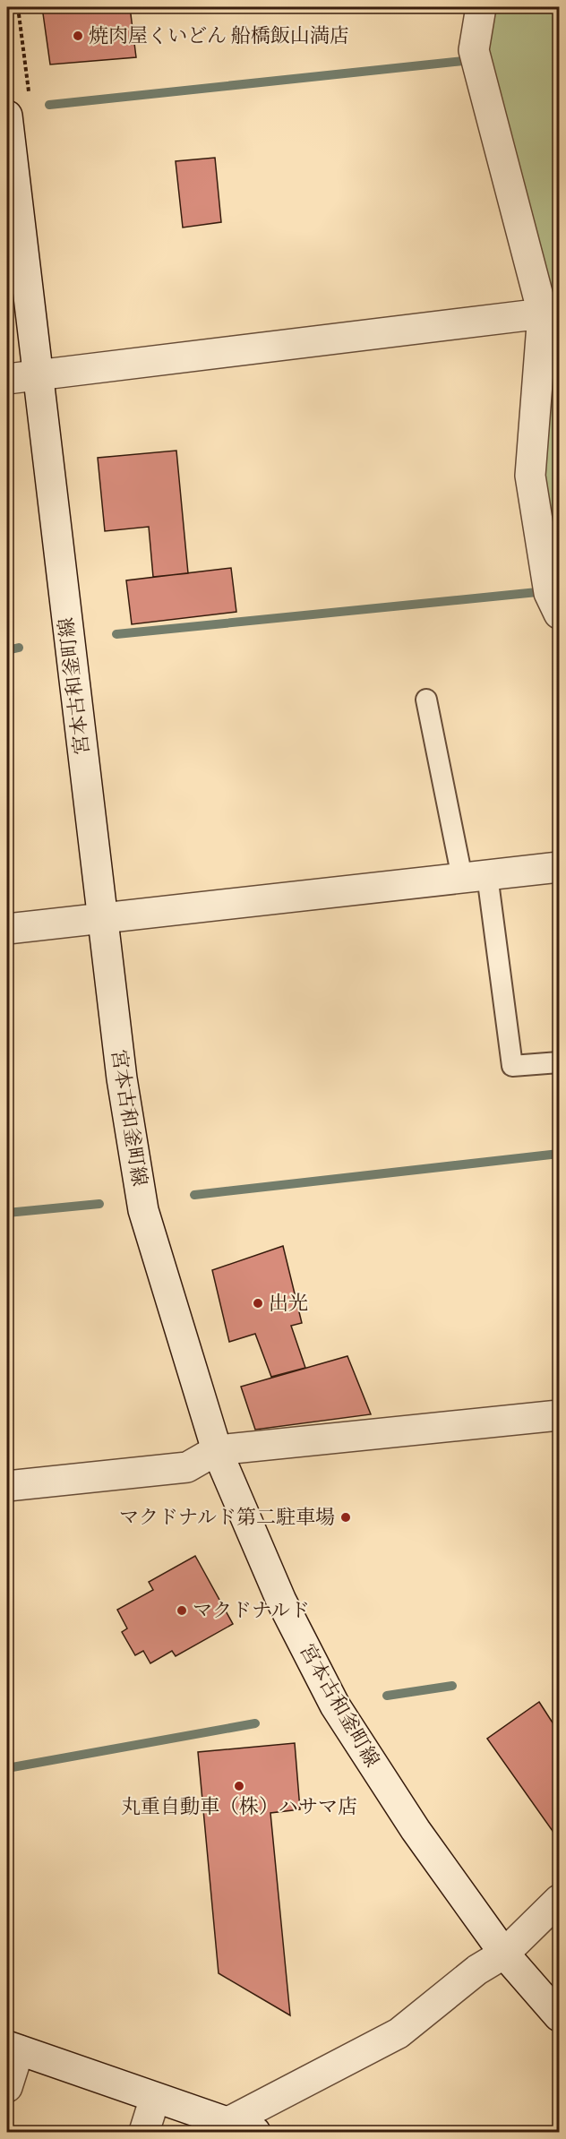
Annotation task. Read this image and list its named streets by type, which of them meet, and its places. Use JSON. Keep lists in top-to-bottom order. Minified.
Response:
{"streets":{"street":["宮本古和釜町線"]},"places":["焼肉屋くいどん 船橋飯山満店","出光","マクドナルド第二駐車場","マクドナルド","丸重自動車（株）ハサマ店"]}
